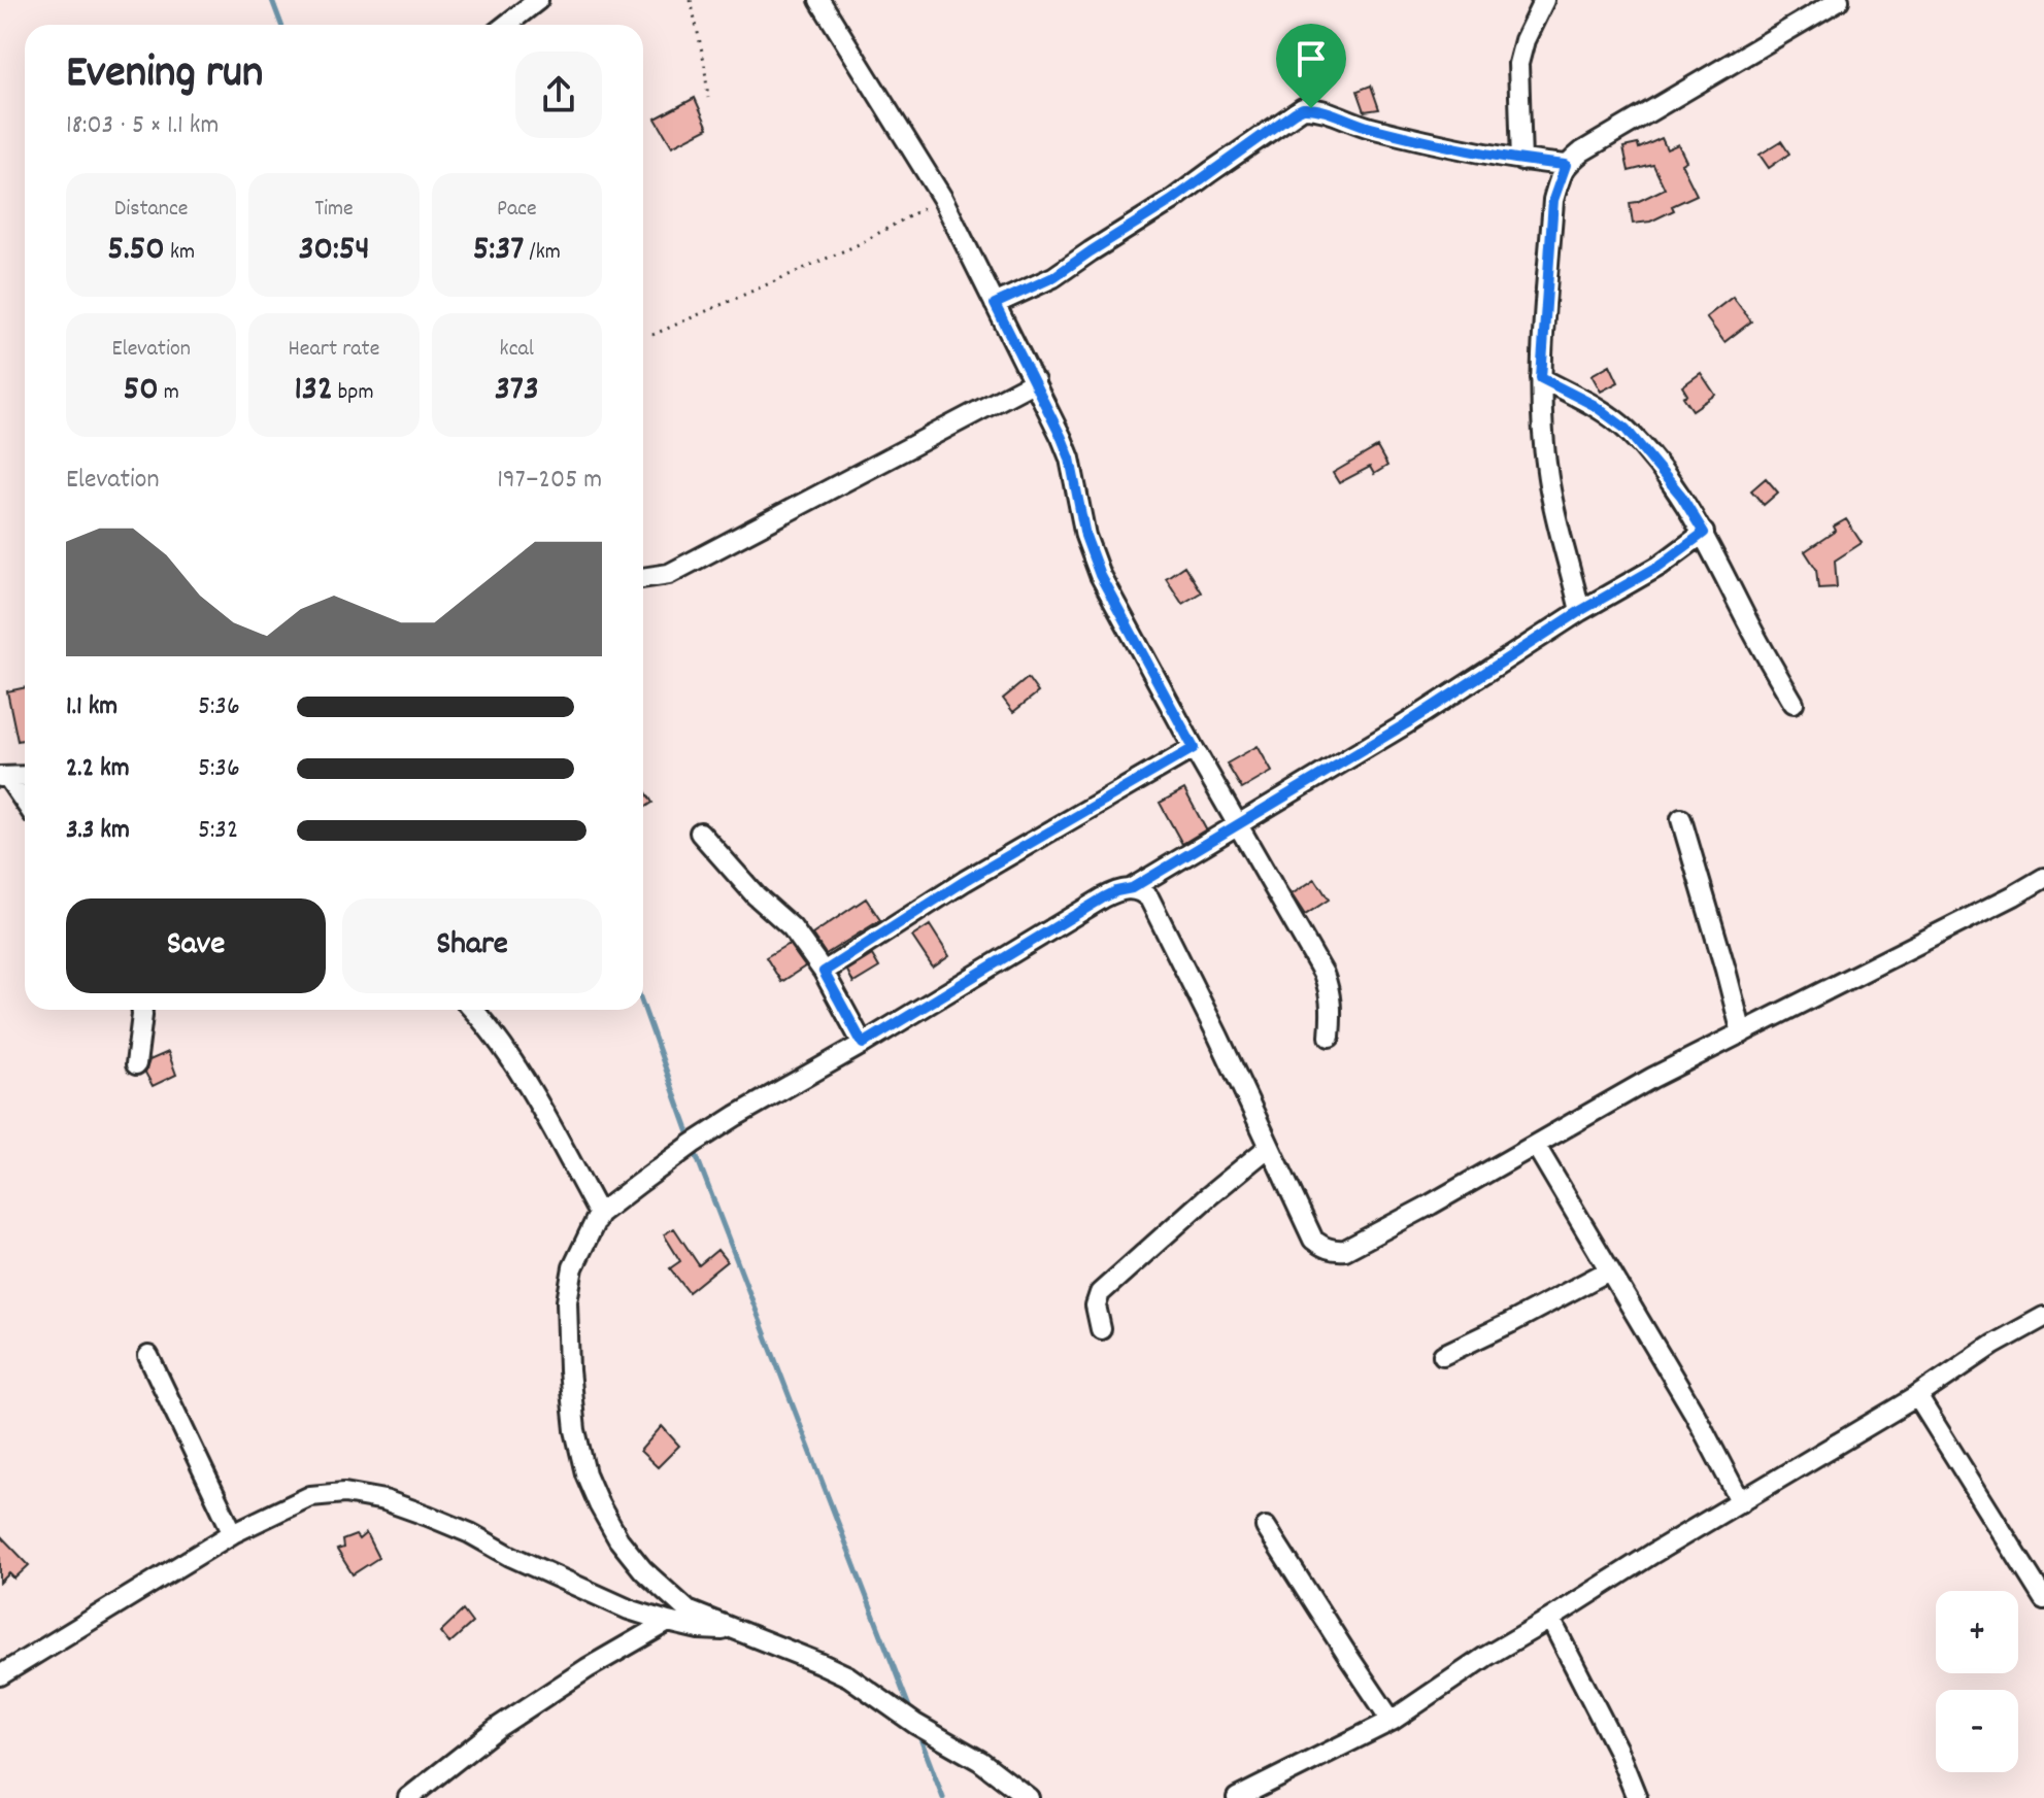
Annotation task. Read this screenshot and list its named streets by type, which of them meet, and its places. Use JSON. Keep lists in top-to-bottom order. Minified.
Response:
{"page":{"heading":["Evening run","18:03 · 5 × 1.1 km"],"stats":[["Distance","5.50 km"],["Time","30:54"],["Pace","5:37 /km"],["Elevation","50 m"],["Heart rate","132 bpm"],["kcal","373"]],"chart":["Elevation","197–205 m"],"list":[{"name":"1.1 km","note":"5:36"},{"name":"2.2 km","note":"5:36"},{"name":"3.3 km","note":"5:32"}],"buttons":["Save","Share"],"map_buttons":["+","−"]}}
